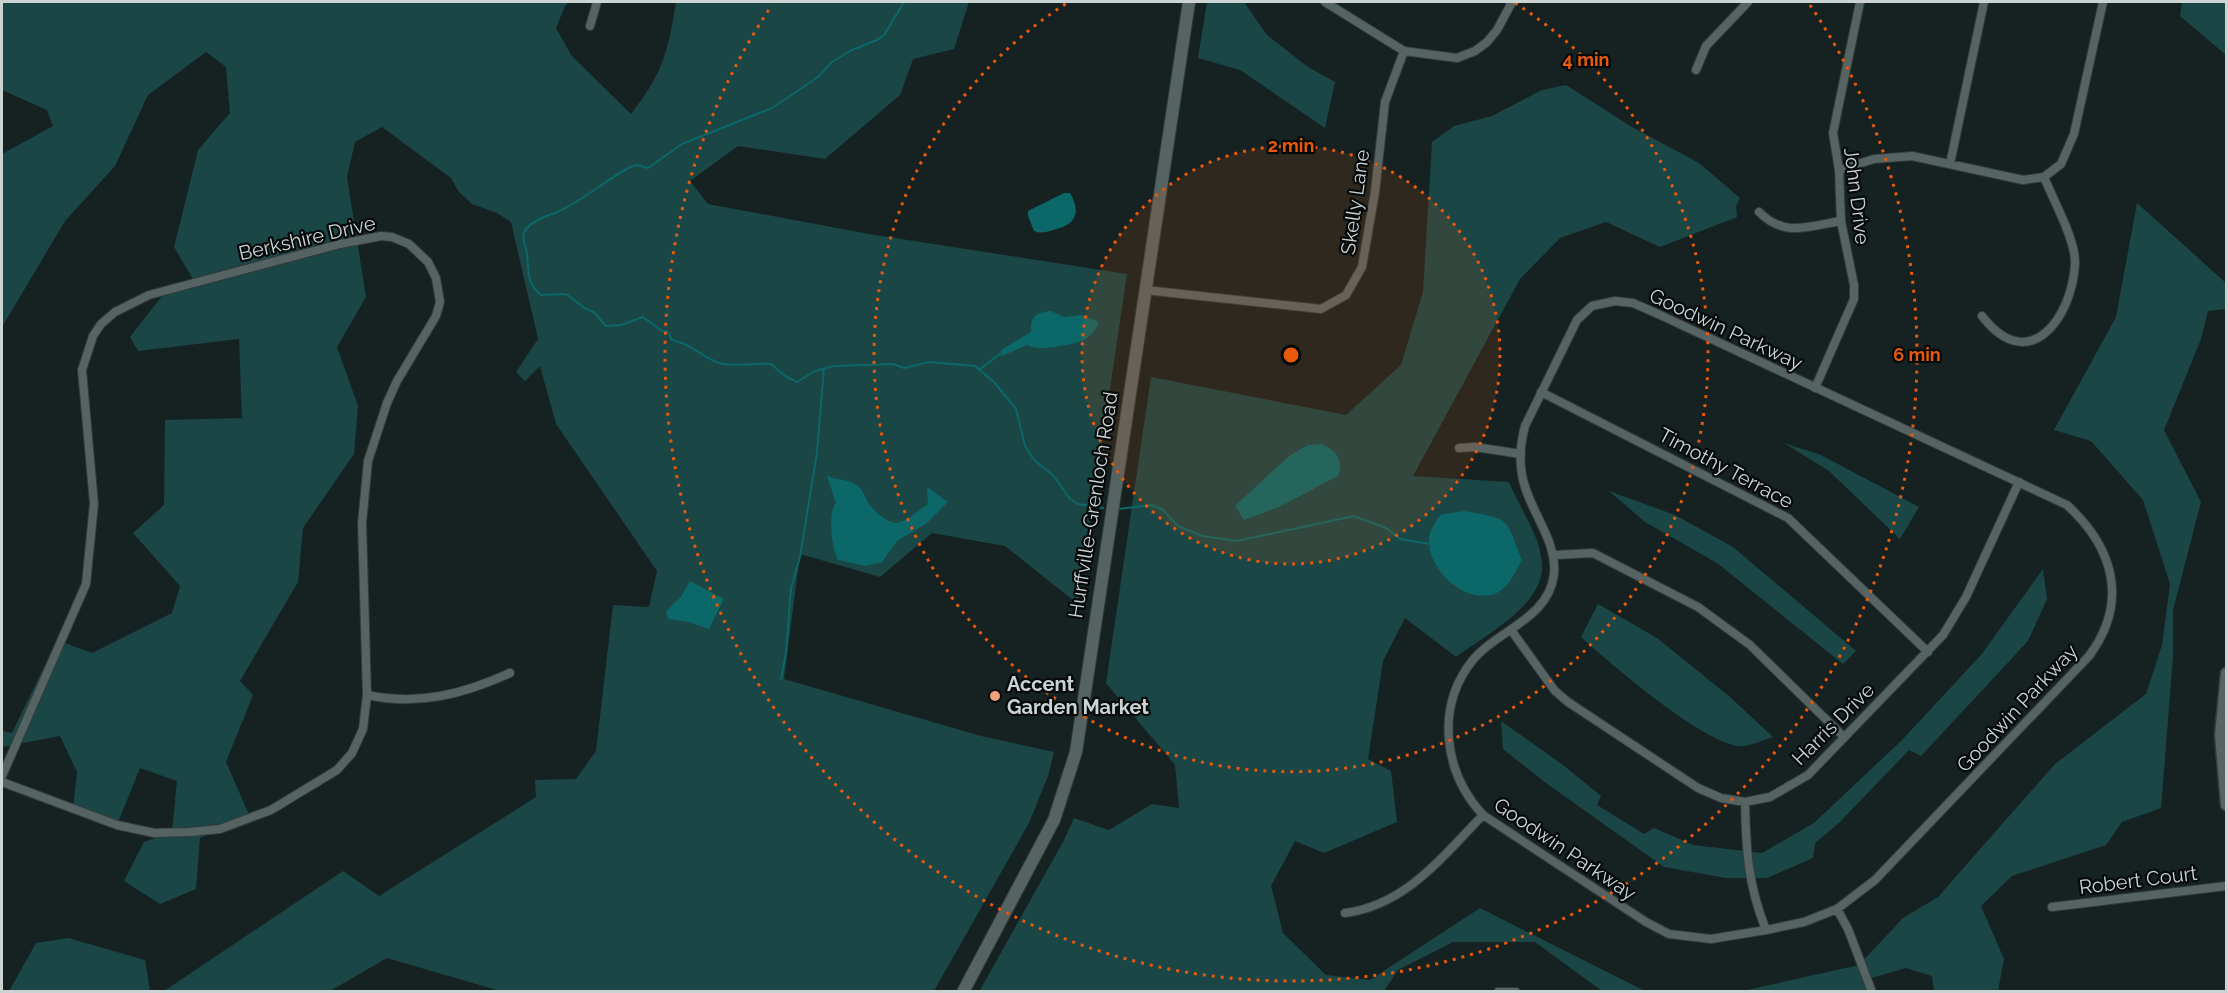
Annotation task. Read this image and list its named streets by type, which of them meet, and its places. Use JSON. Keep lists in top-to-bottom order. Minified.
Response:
{"streets":{"main road":["Hurffville-Grenloch Road"],"street":["John Drive","Skelly Lane","Berkshire Drive","Goodwin Parkway","Timothy Terrace","Harris Drive","Robert Court"]},"crossings":[["John Drive","Goodwin Parkway"],["Skelly Lane","Hurffville-Grenloch Road"],["Goodwin Parkway","Timothy Terrace"],["Goodwin Parkway","Harris Drive"],["Timothy Terrace","Harris Drive"]],"places":["Accent Garden Market"],"rings":["4 min","2 min","6 min"]}
